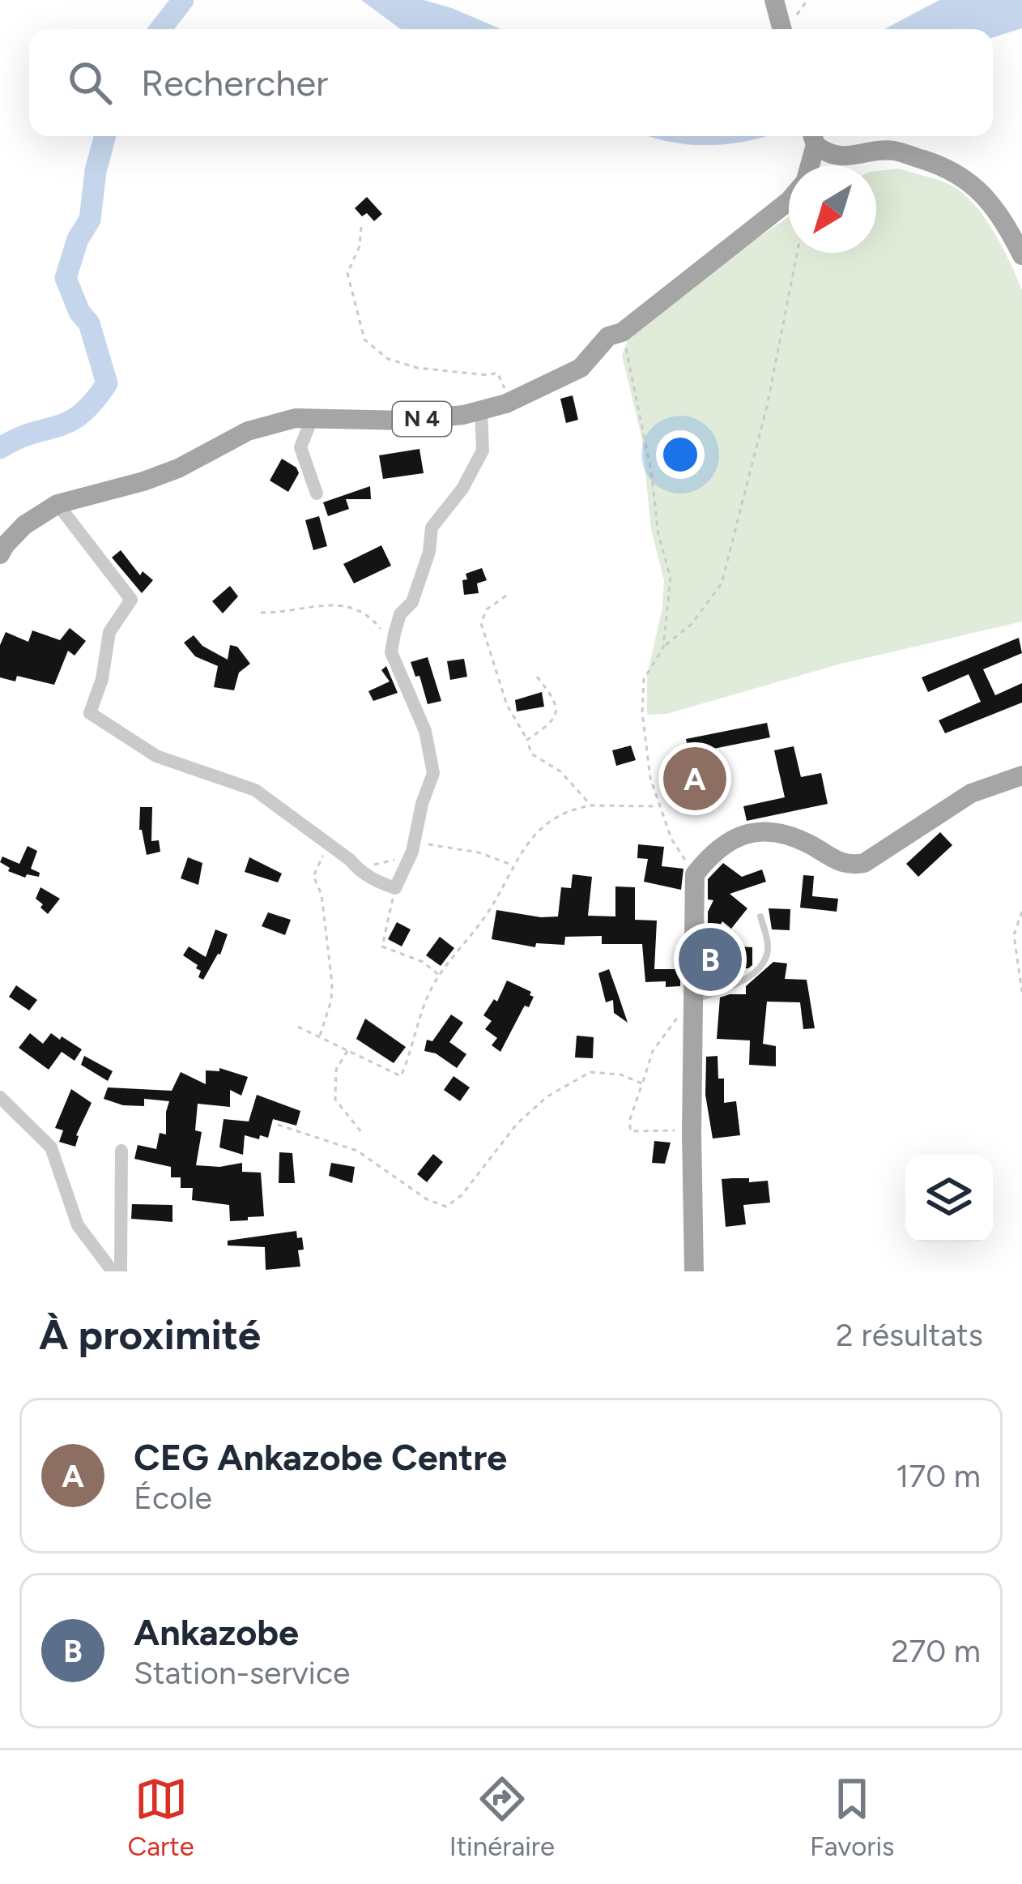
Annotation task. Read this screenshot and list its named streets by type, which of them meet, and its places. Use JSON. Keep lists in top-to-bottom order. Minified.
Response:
{"streets":{"main road":["N 4"]},"north":"bottom left","page":{"search":"Rechercher","pins":["A","B"],"heading":["À proximité","2 résultats"],"list":[{"mark":"A","name":"CEG Ankazobe Centre","note":"École","value":"170 m"},{"mark":"B","name":"Ankazobe","note":"Station-service","value":"270 m"}],"nav":["Carte","Itinéraire","Favoris"]}}
